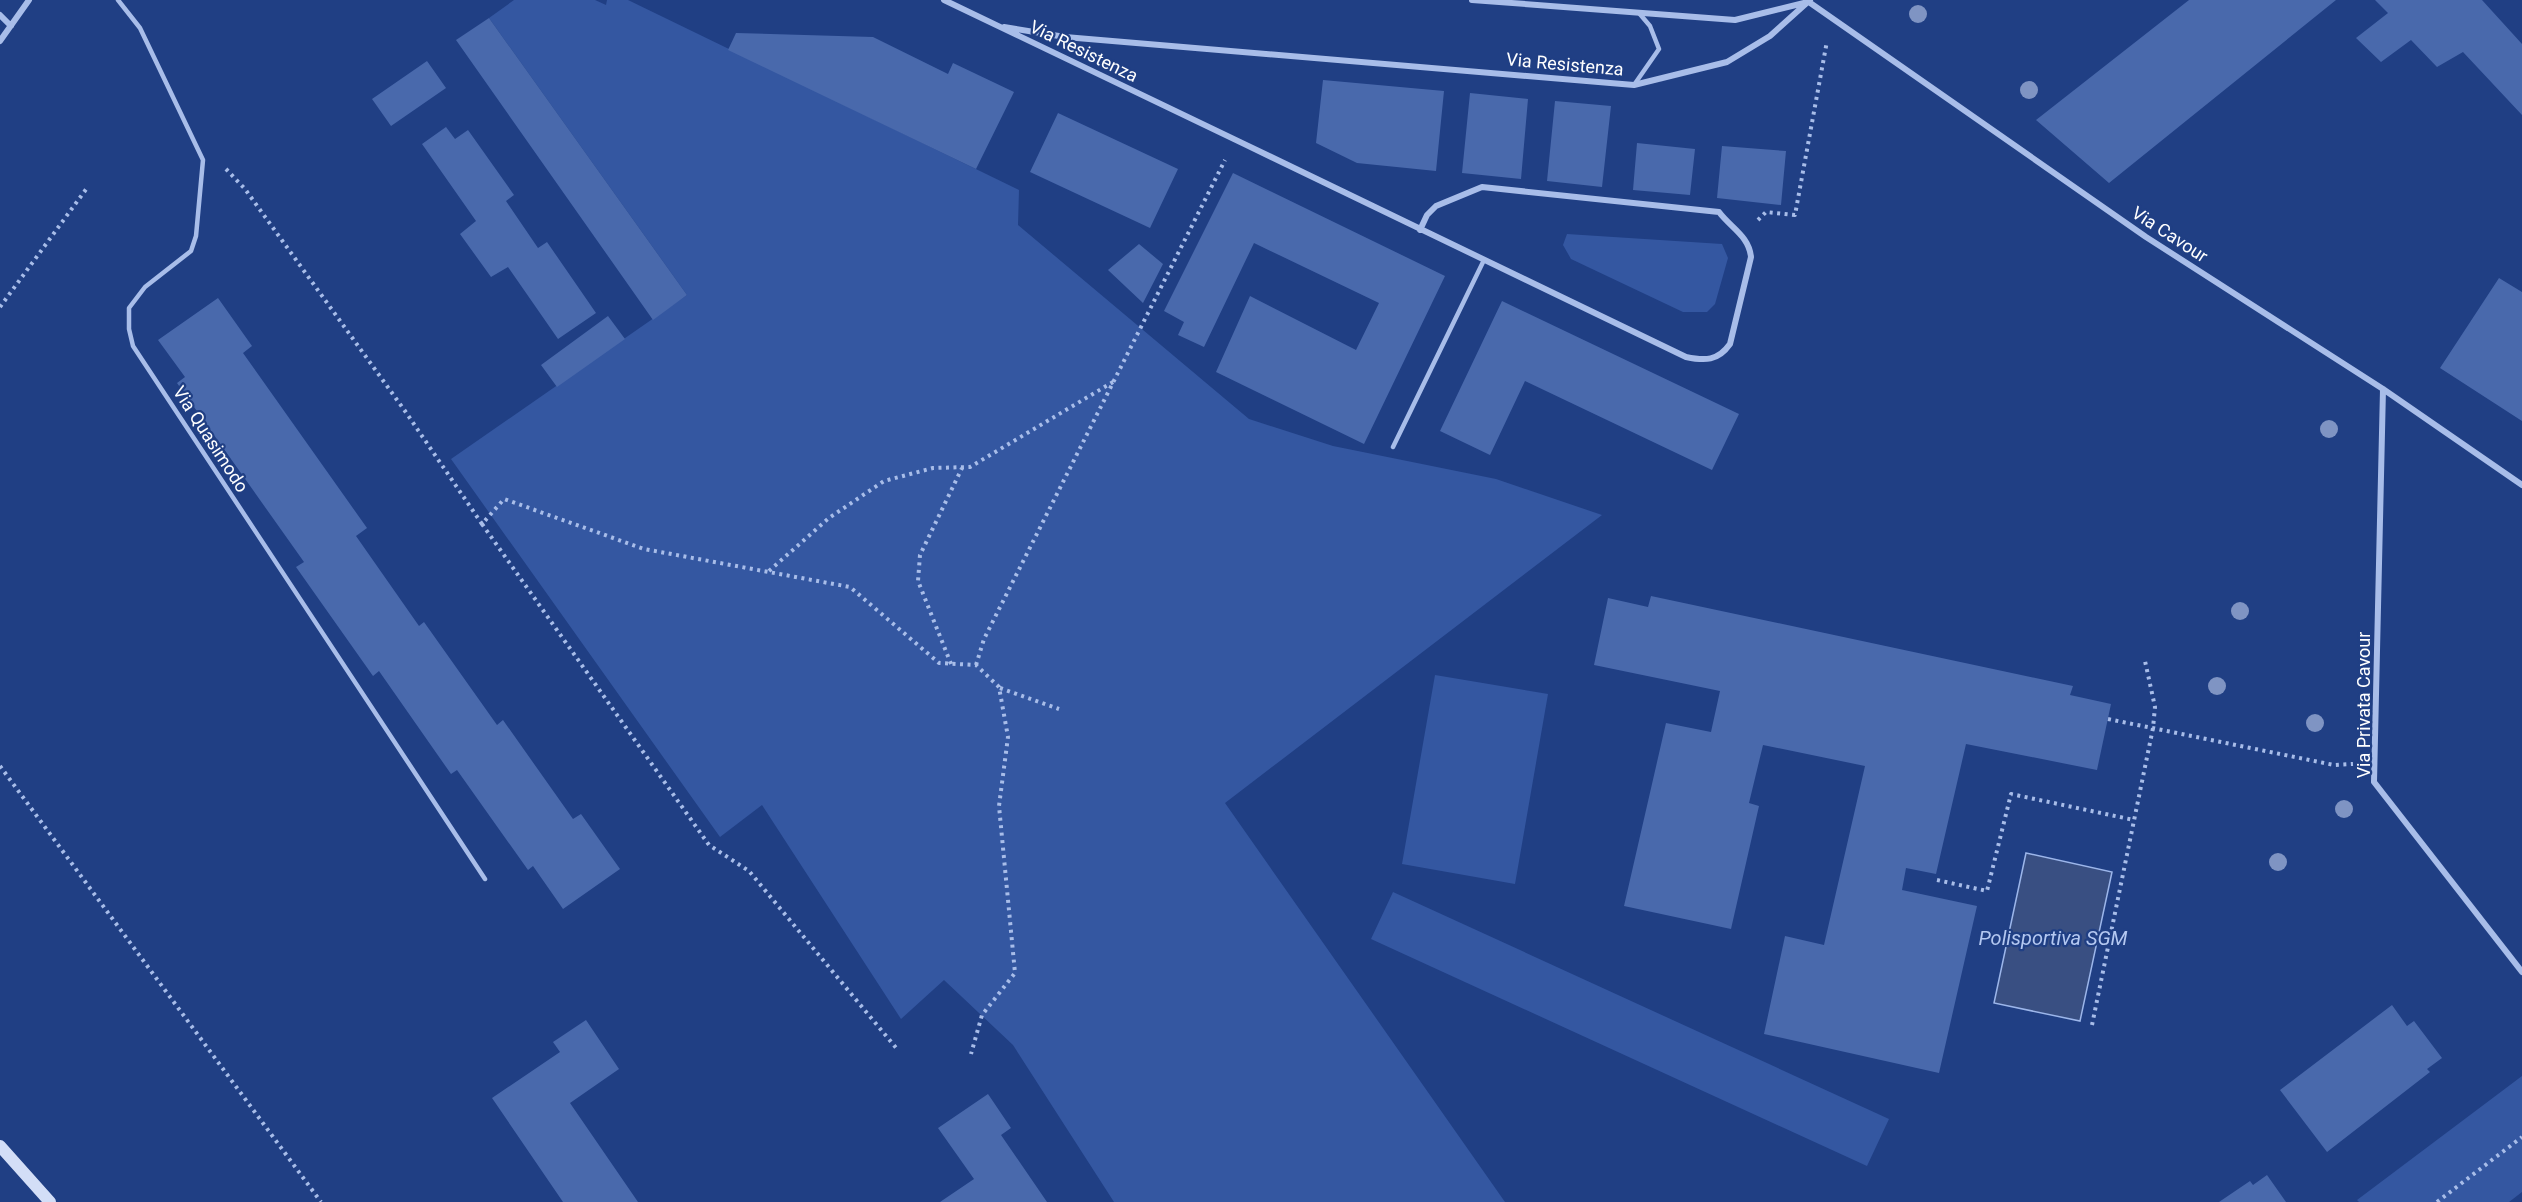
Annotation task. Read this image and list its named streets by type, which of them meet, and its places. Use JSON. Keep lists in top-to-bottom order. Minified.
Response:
{"streets":{"street":["Via Resistenza","Via Cavour","Via Privata Cavour"],"lane":["Via Quasimodo"]},"crossings":[["Via Resistenza","Via Cavour"],["Via Cavour","Via Privata Cavour"]],"water":["Polisportiva SGM"]}
